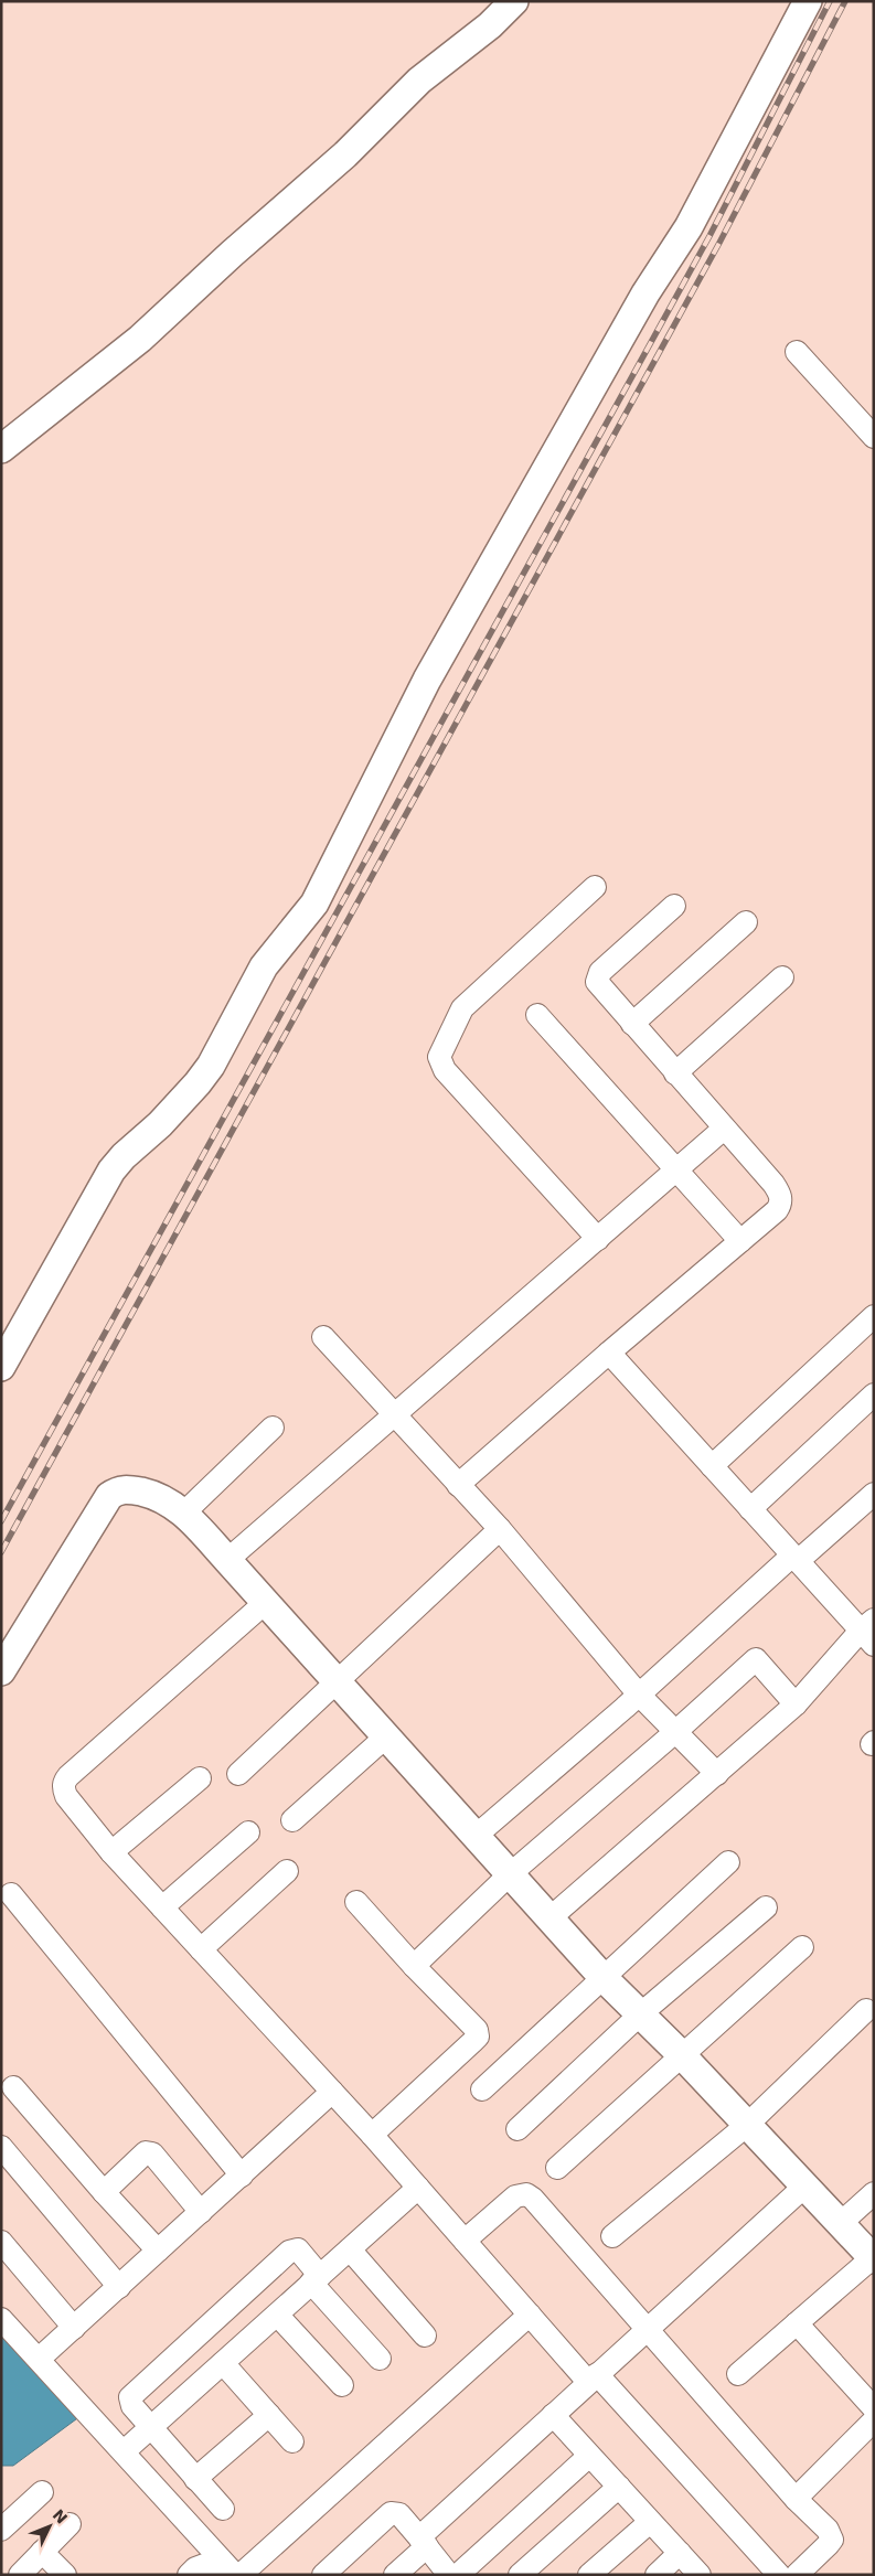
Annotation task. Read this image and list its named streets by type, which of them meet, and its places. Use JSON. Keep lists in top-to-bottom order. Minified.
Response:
{"north":"top right"}
